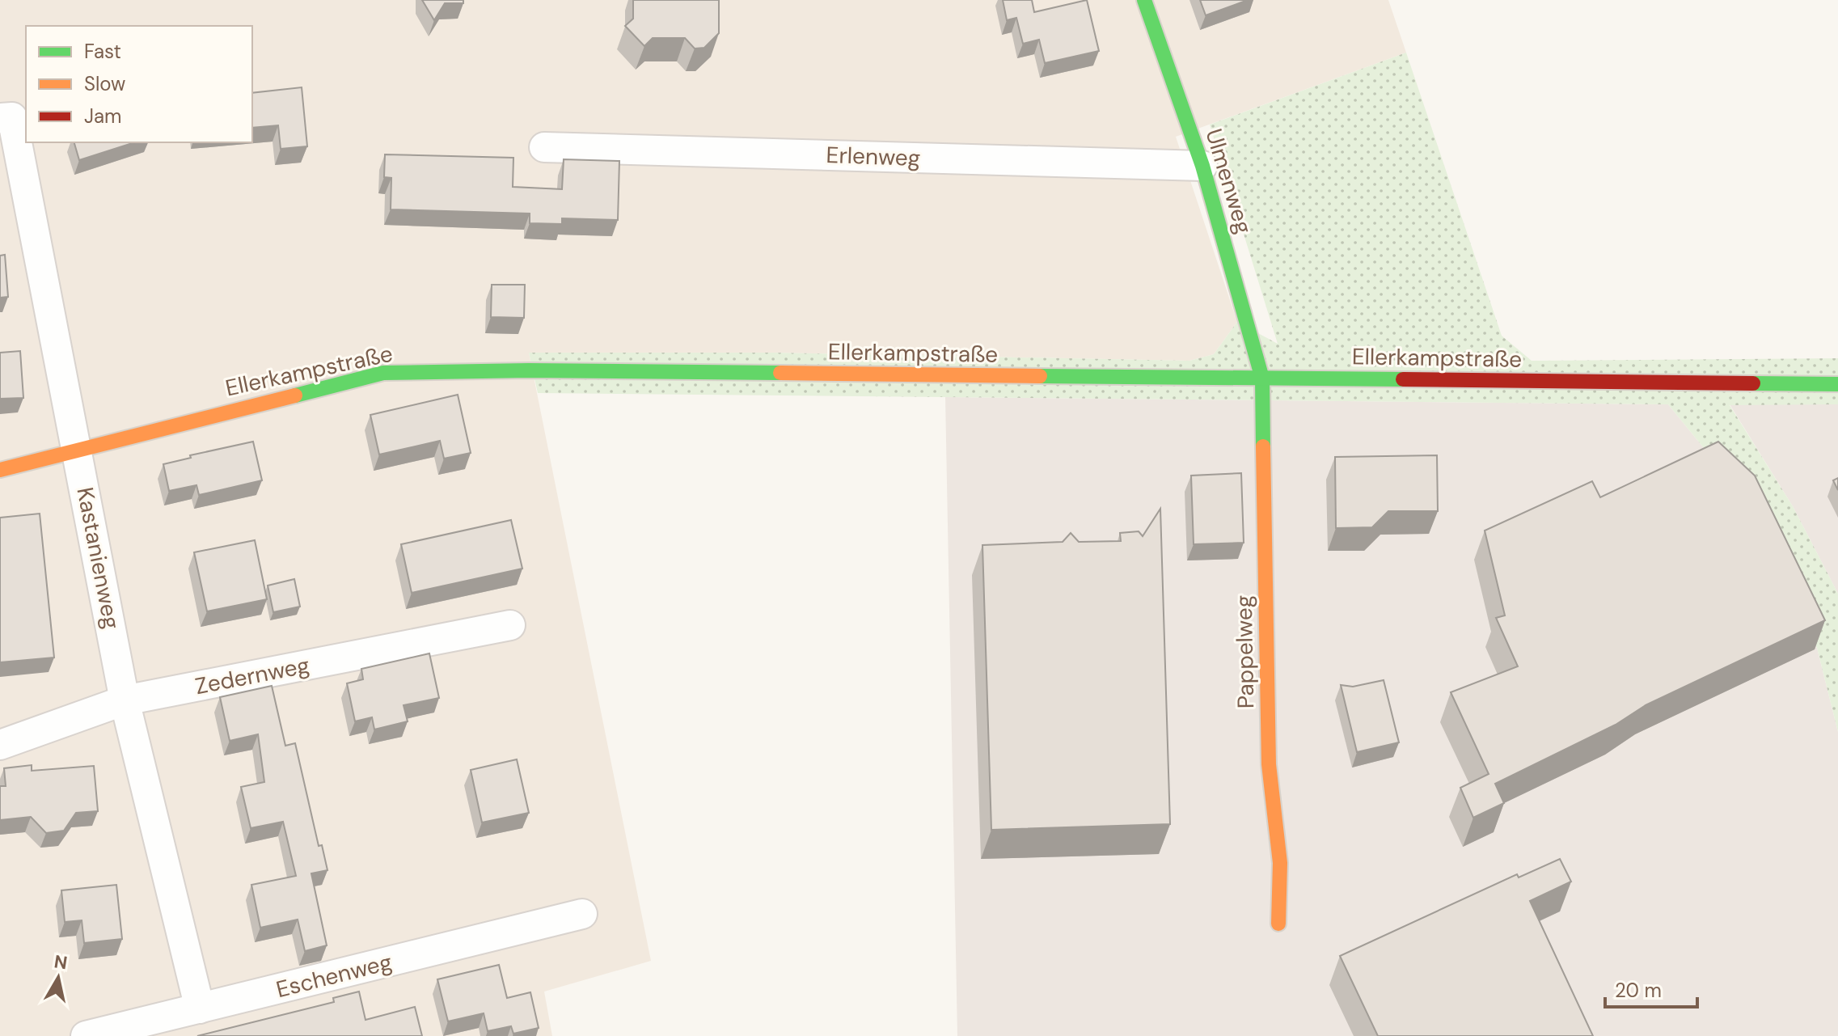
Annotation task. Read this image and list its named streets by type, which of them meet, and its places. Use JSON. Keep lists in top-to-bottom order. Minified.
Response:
{"streets":{"street":["Erlenweg","Ulmenweg","Ellerkampstraße","Kastanienweg","Pappelweg","Zedernweg","Eschenweg"]},"crossings":[["Erlenweg","Ulmenweg"],["Ulmenweg","Ellerkampstraße"],["Ulmenweg","Pappelweg"],["Ellerkampstraße","Kastanienweg"],["Ellerkampstraße","Pappelweg"],["Kastanienweg","Zedernweg"],["Kastanienweg","Eschenweg"]],"legend":["Fast","Slow","Jam"],"scale_bar":"20 m","north":"top"}
